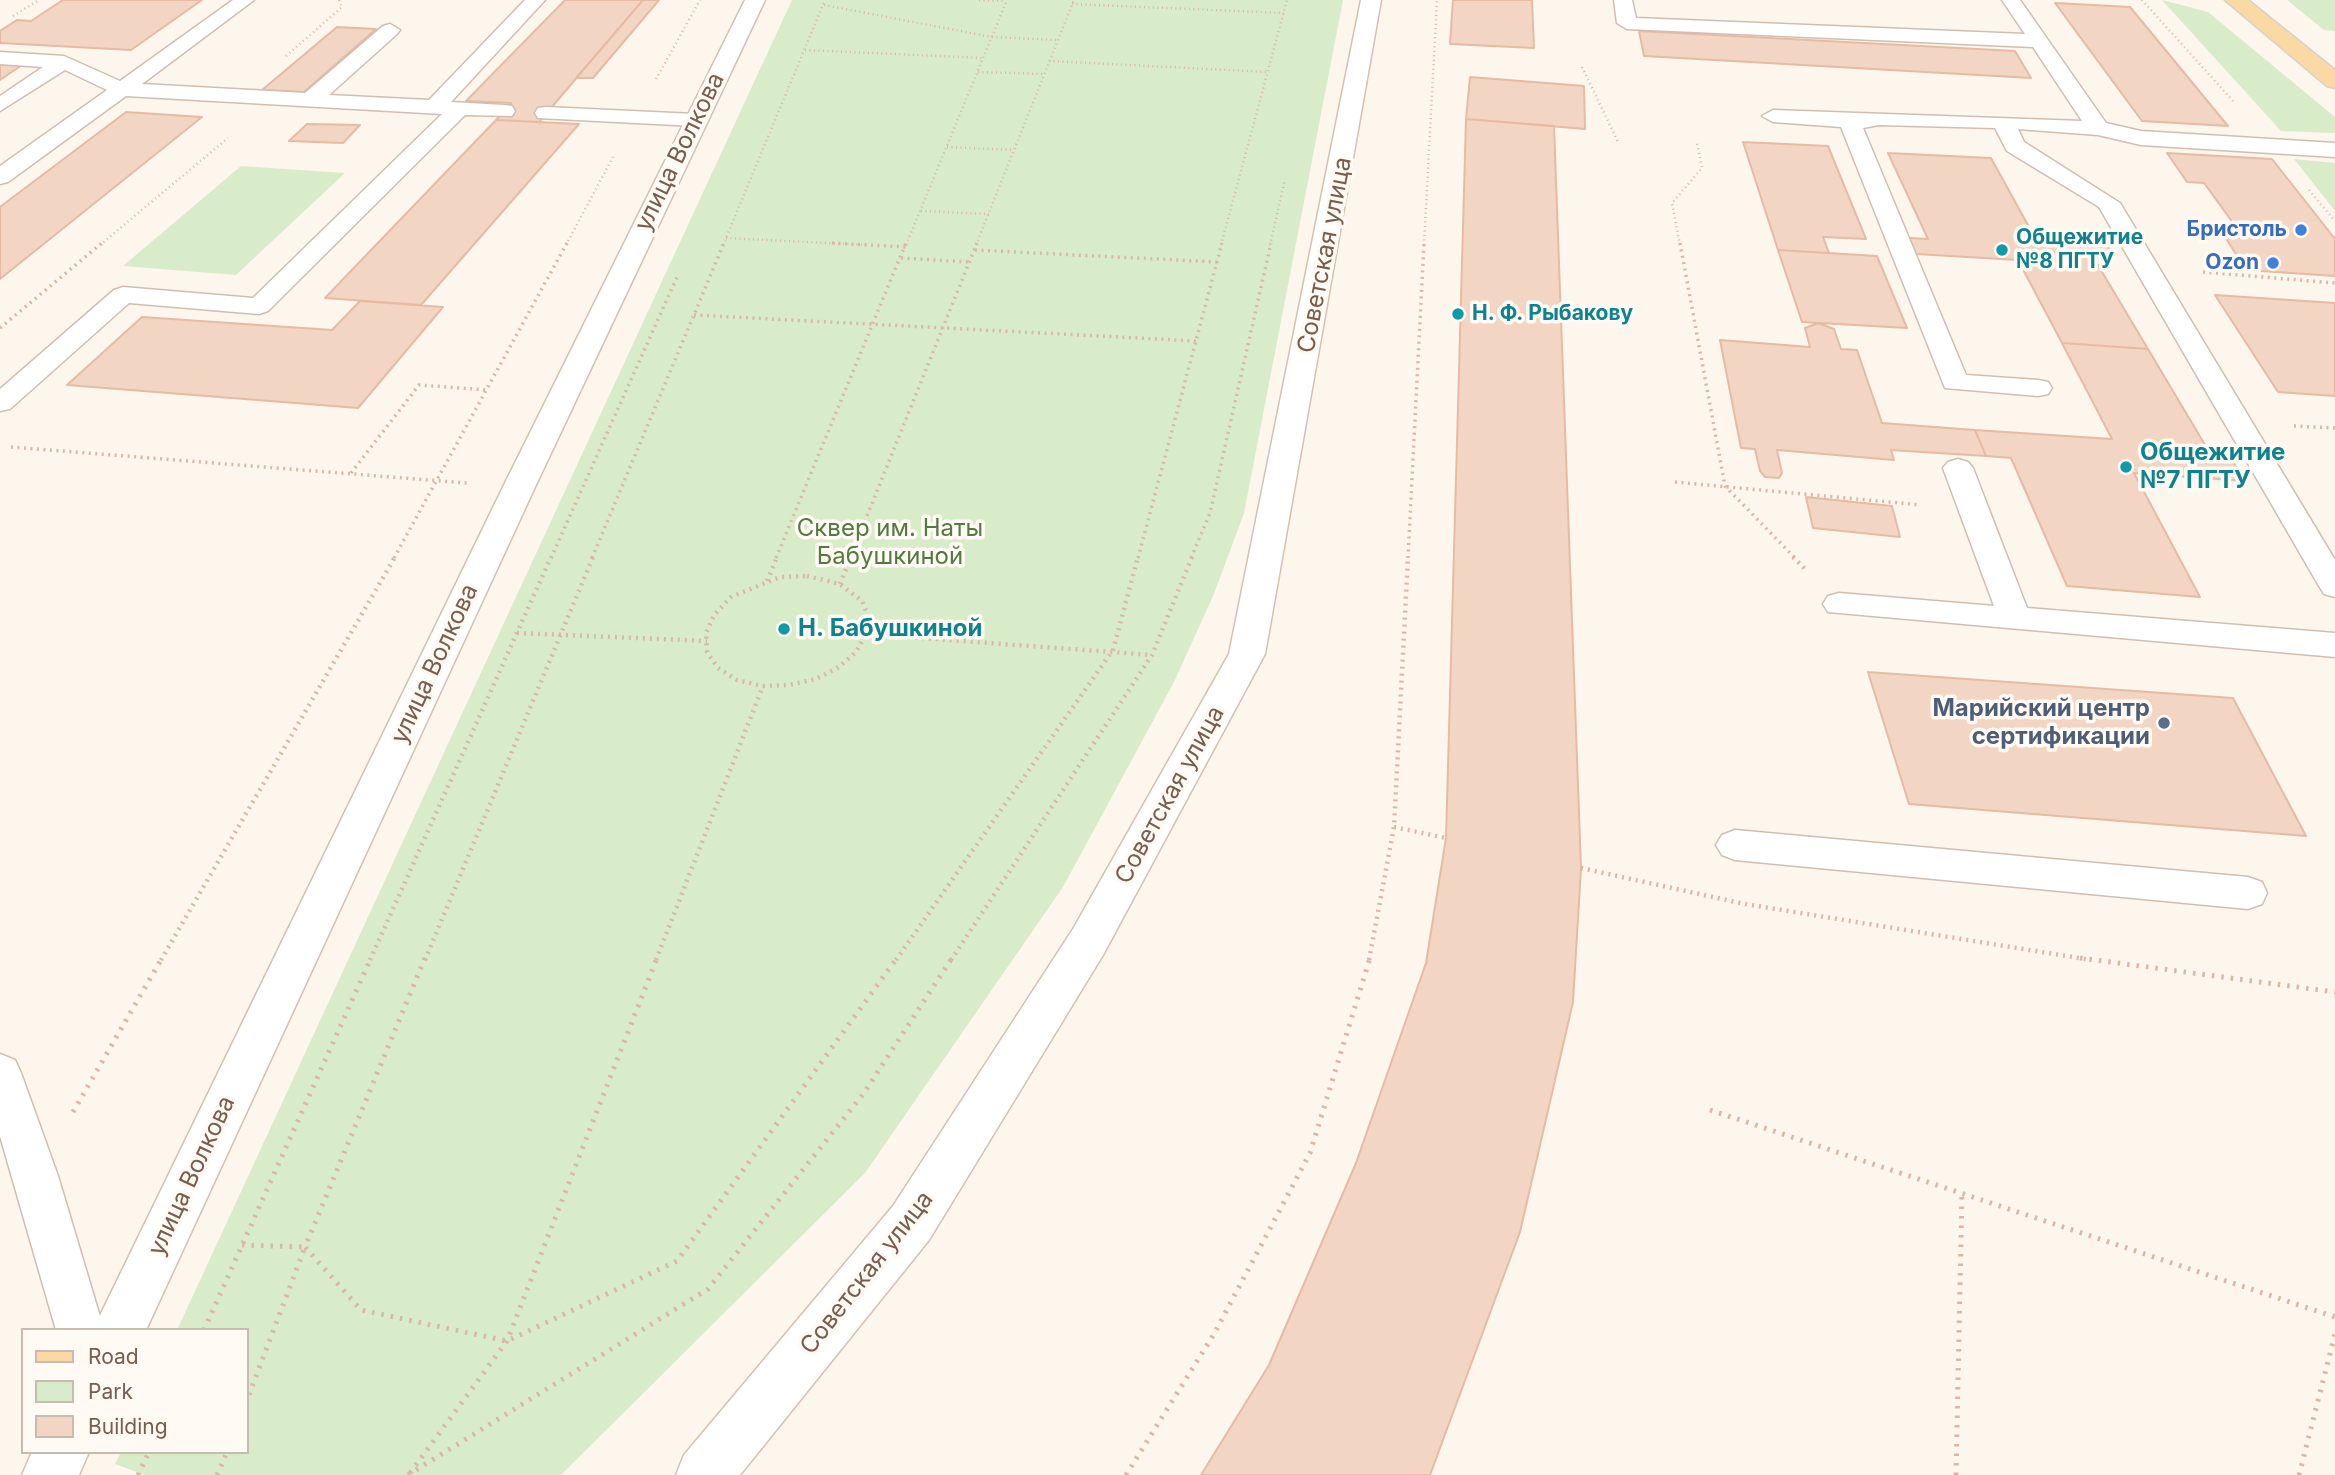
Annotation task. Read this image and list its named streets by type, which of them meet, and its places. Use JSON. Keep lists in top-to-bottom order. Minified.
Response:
{"streets":{"street":["улица Волкова","Советская улица"]},"parks":["Сквер им. Наты Бабушкиной"],"places":["Бристоль","Общежитие №8 ПГТУ","Ozon","Н. Ф. Рыбакову","Общежитие №7 ПГТУ","Н. Бабушкиной","Марийский центр сертификации"],"legend":["Road","Park","Building"]}
